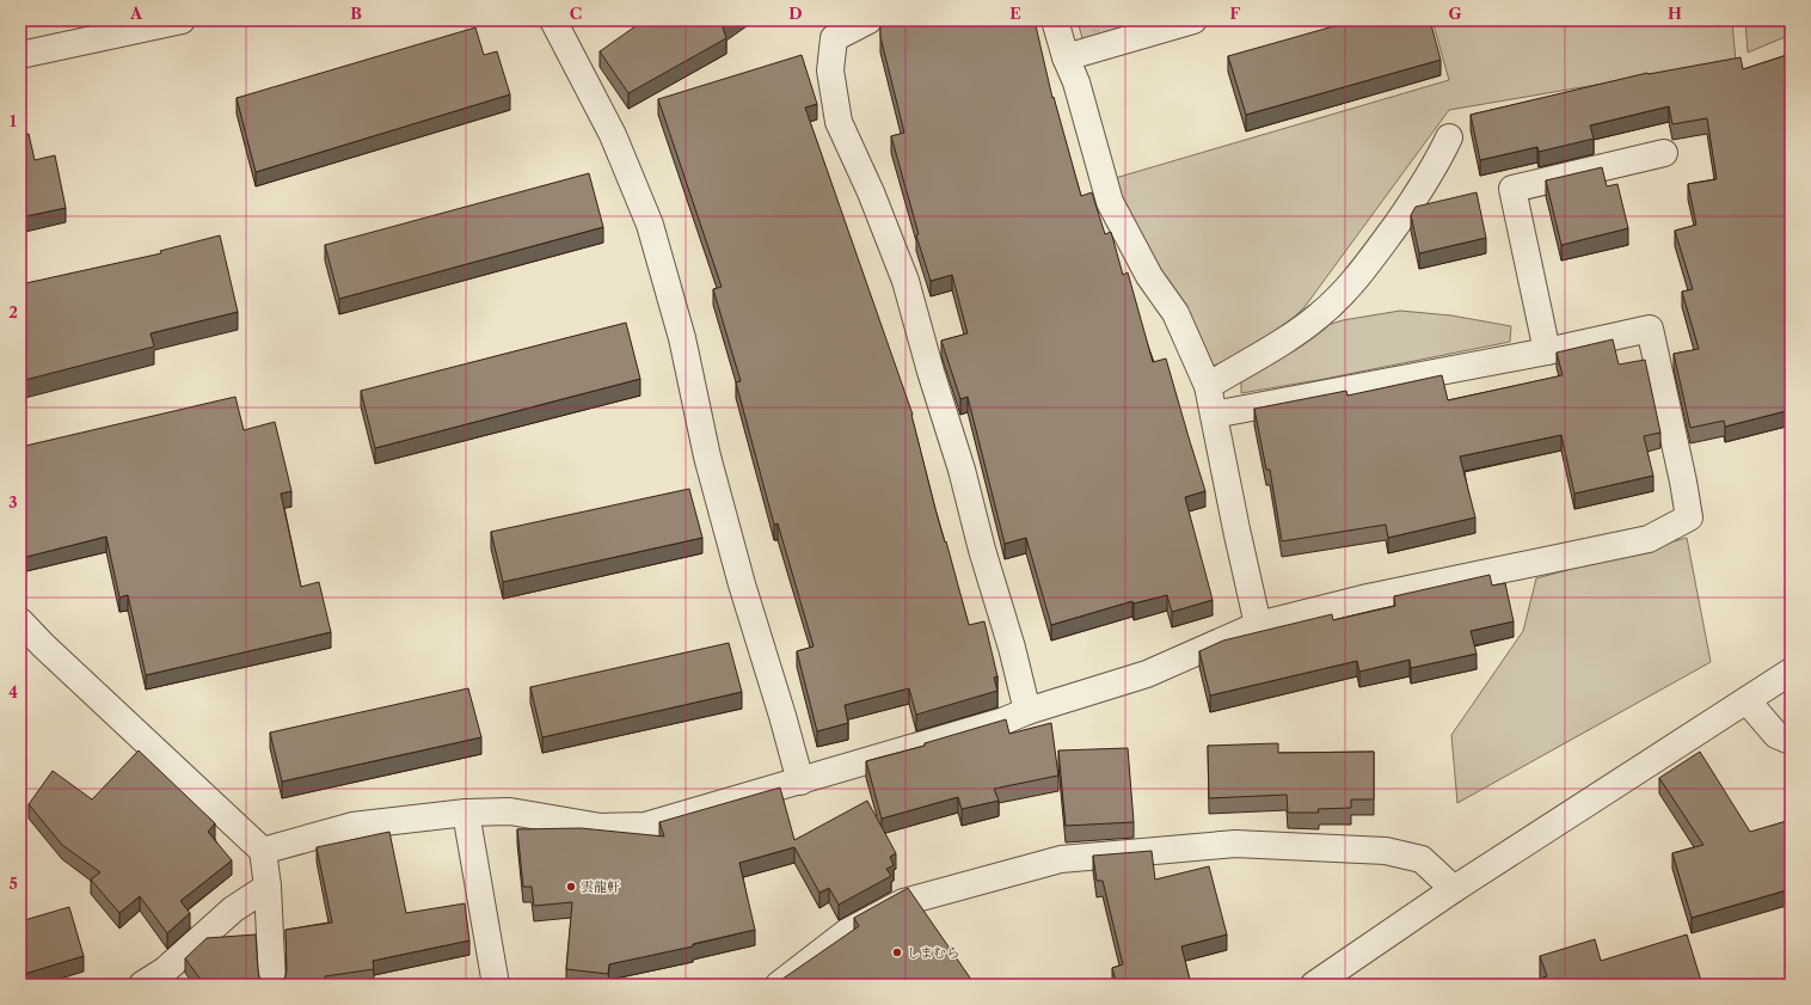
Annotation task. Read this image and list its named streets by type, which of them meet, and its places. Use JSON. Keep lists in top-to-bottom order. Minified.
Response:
{"places":["雲龍軒","しまむら"],"grid":{"columns":["A","B","C","D","E","F","G","H"],"rows":["1","2","3","4","5"]}}
